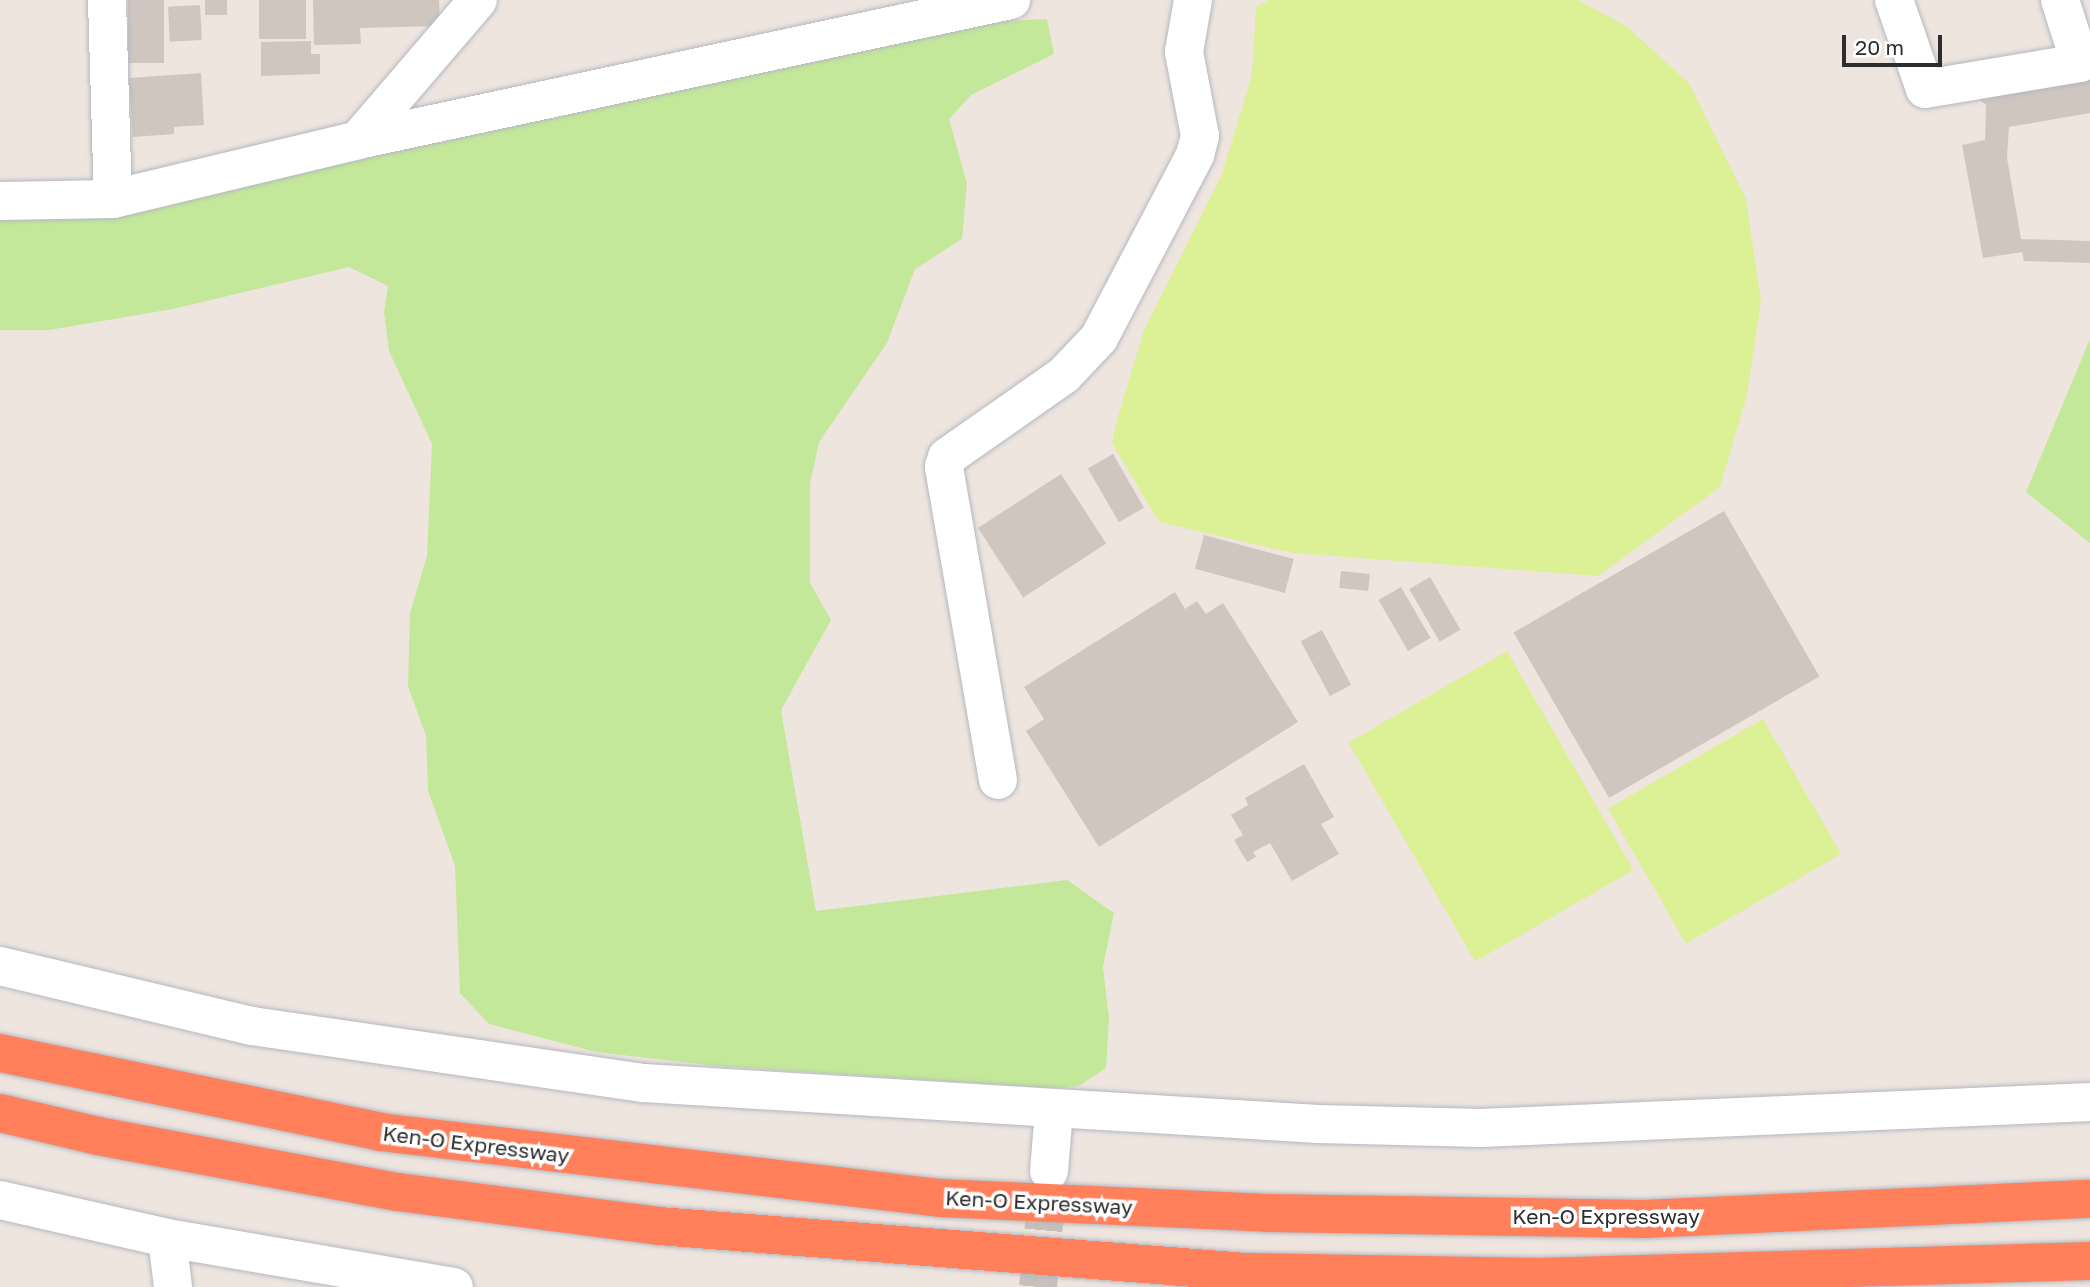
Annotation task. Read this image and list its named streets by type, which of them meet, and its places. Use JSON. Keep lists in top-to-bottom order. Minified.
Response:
{"streets":{"highway":["Ken-O Expressway"]},"scale_bar":"20 m"}
